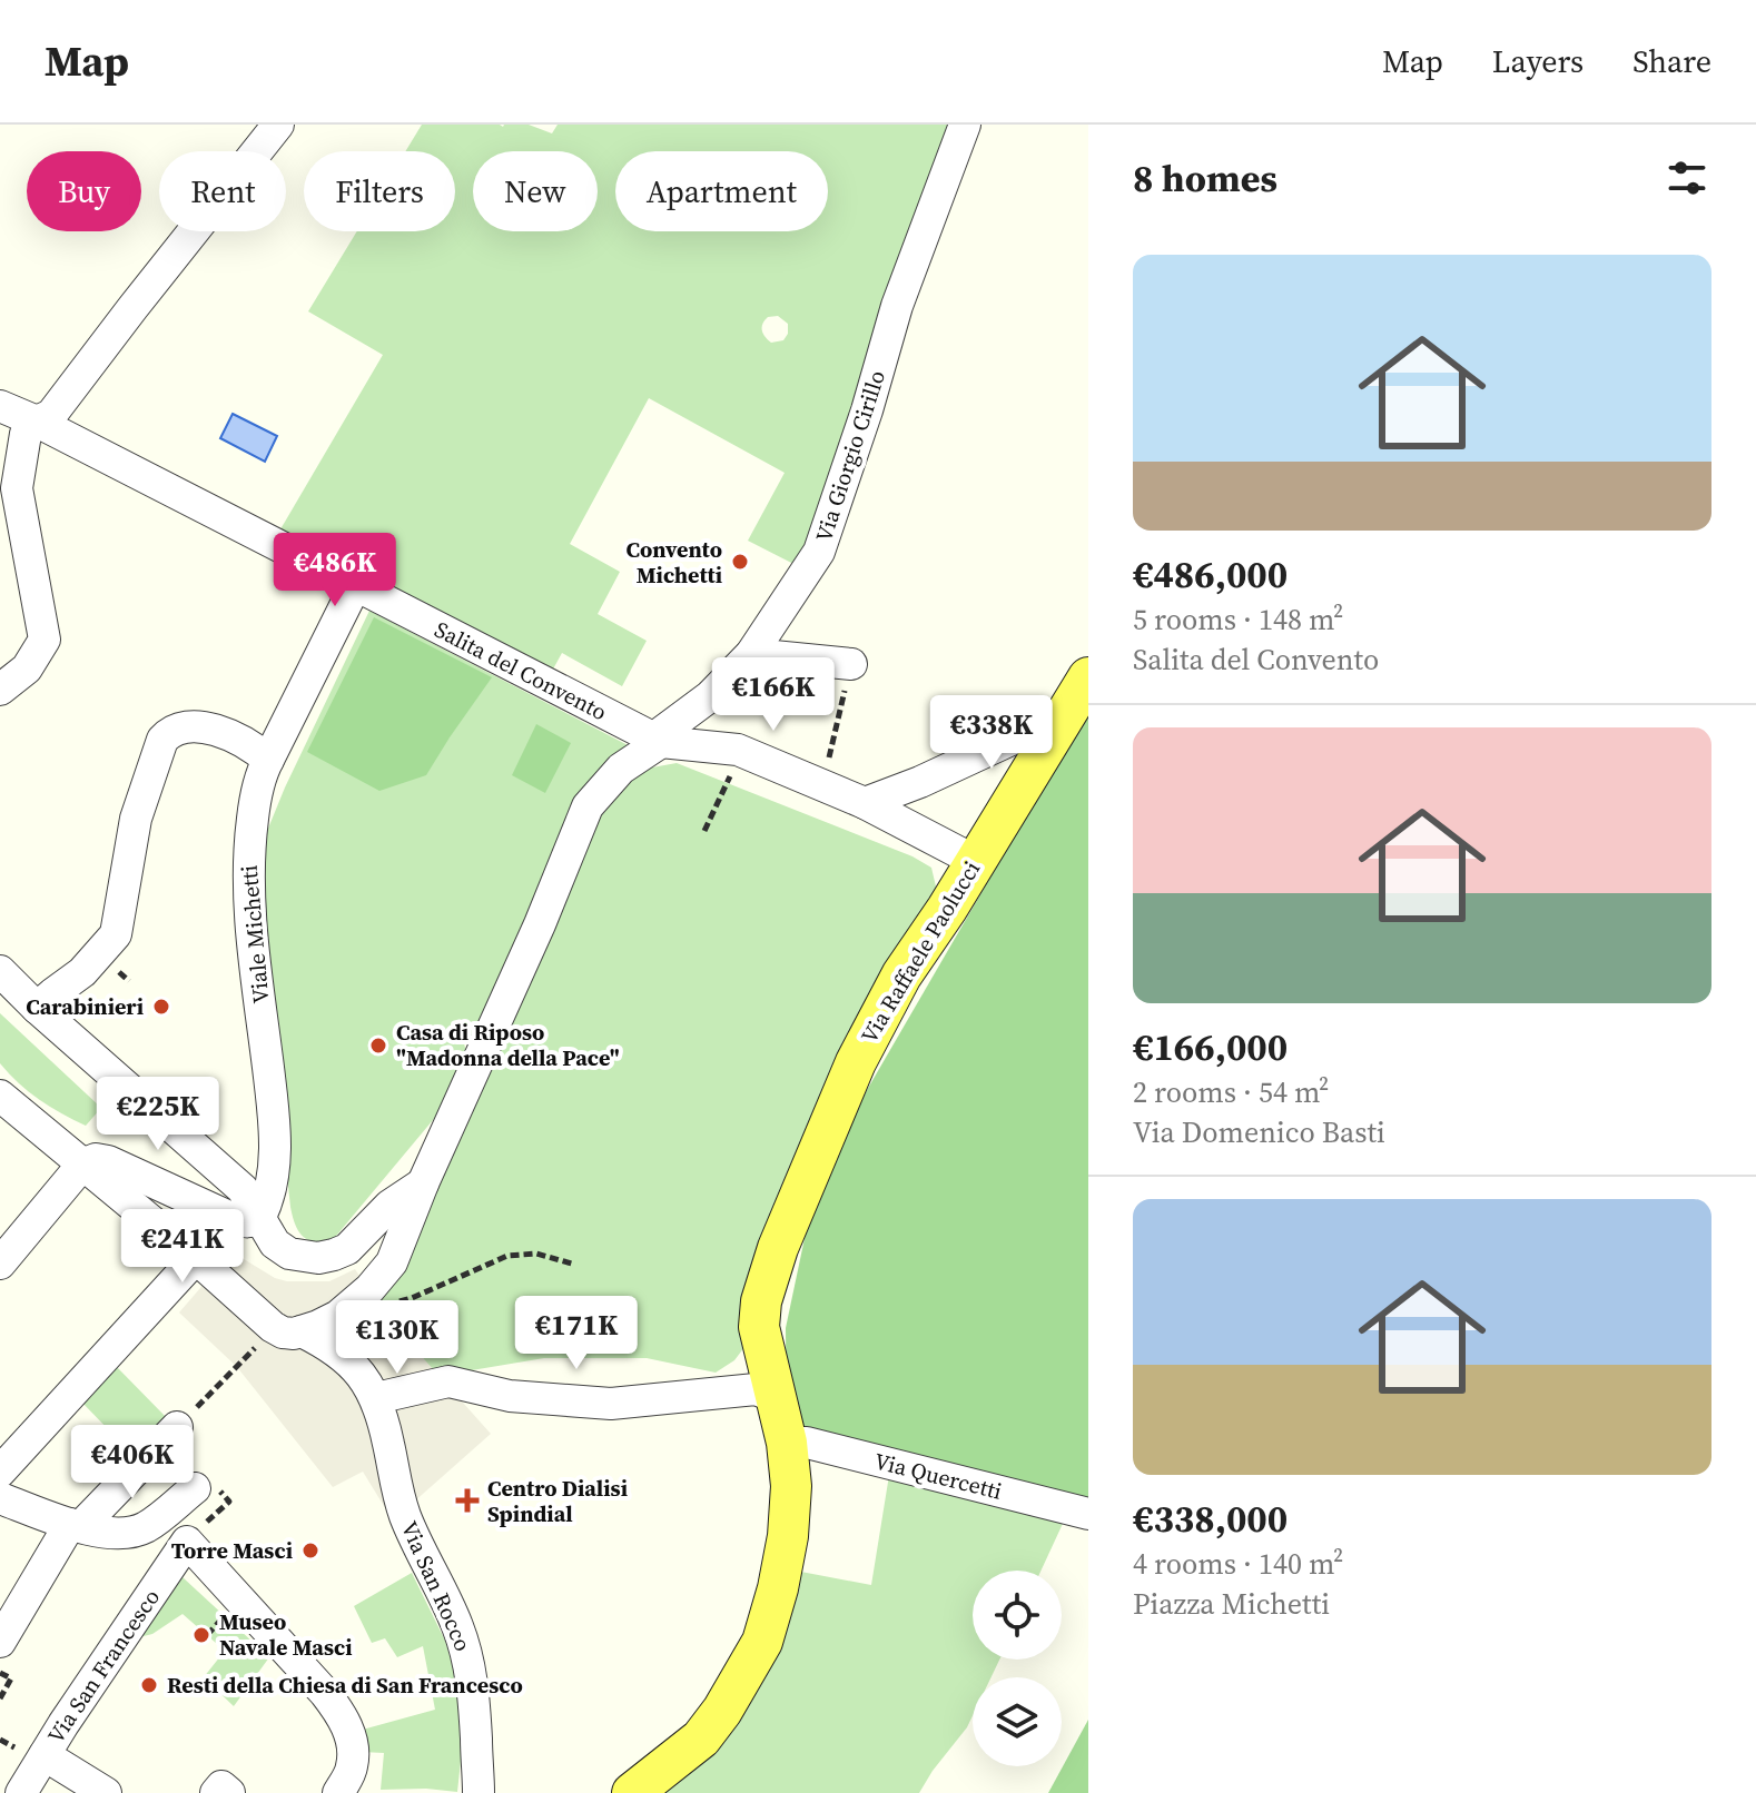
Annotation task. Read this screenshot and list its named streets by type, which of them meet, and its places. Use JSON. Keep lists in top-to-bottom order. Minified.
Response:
{"streets":{"main road":["Via Raffaele Paolucci"],"street":["Via Giorgio Cirillo","Salita del Convento","Viale Michetti","Via Quercetti","Via San Rocco","Via San Francesco"]},"crossings":[["Via Giorgio Cirillo","Salita del Convento"],["Salita del Convento","Viale Michetti"]],"places":{"other":["Convento Michetti","Carabinieri","Casa di Riposo \"Madonna della Pace\"","Torre Masci","Museo Navale Masci","Resti della Chiesa di San Francesco"],"health":["Centro Dialisi Spindial"]},"page":{"header":"Map","nav":["Map","Layers","Share"],"heading":"8 homes","chip":["Buy","Rent","Filters","New","Apartment"],"list":[{"name":"€486,000","note":"5 rooms · 148 m² · Salita del Convento"},{"name":"€166,000","note":"2 rooms · 54 m² · Via Domenico Basti"},{"name":"€338,000","note":"4 rooms · 140 m² · Piazza Michetti"}],"price":["€486K","€166K","€338K","€225K","€241K","€171K","€130K","€406K"]}}
